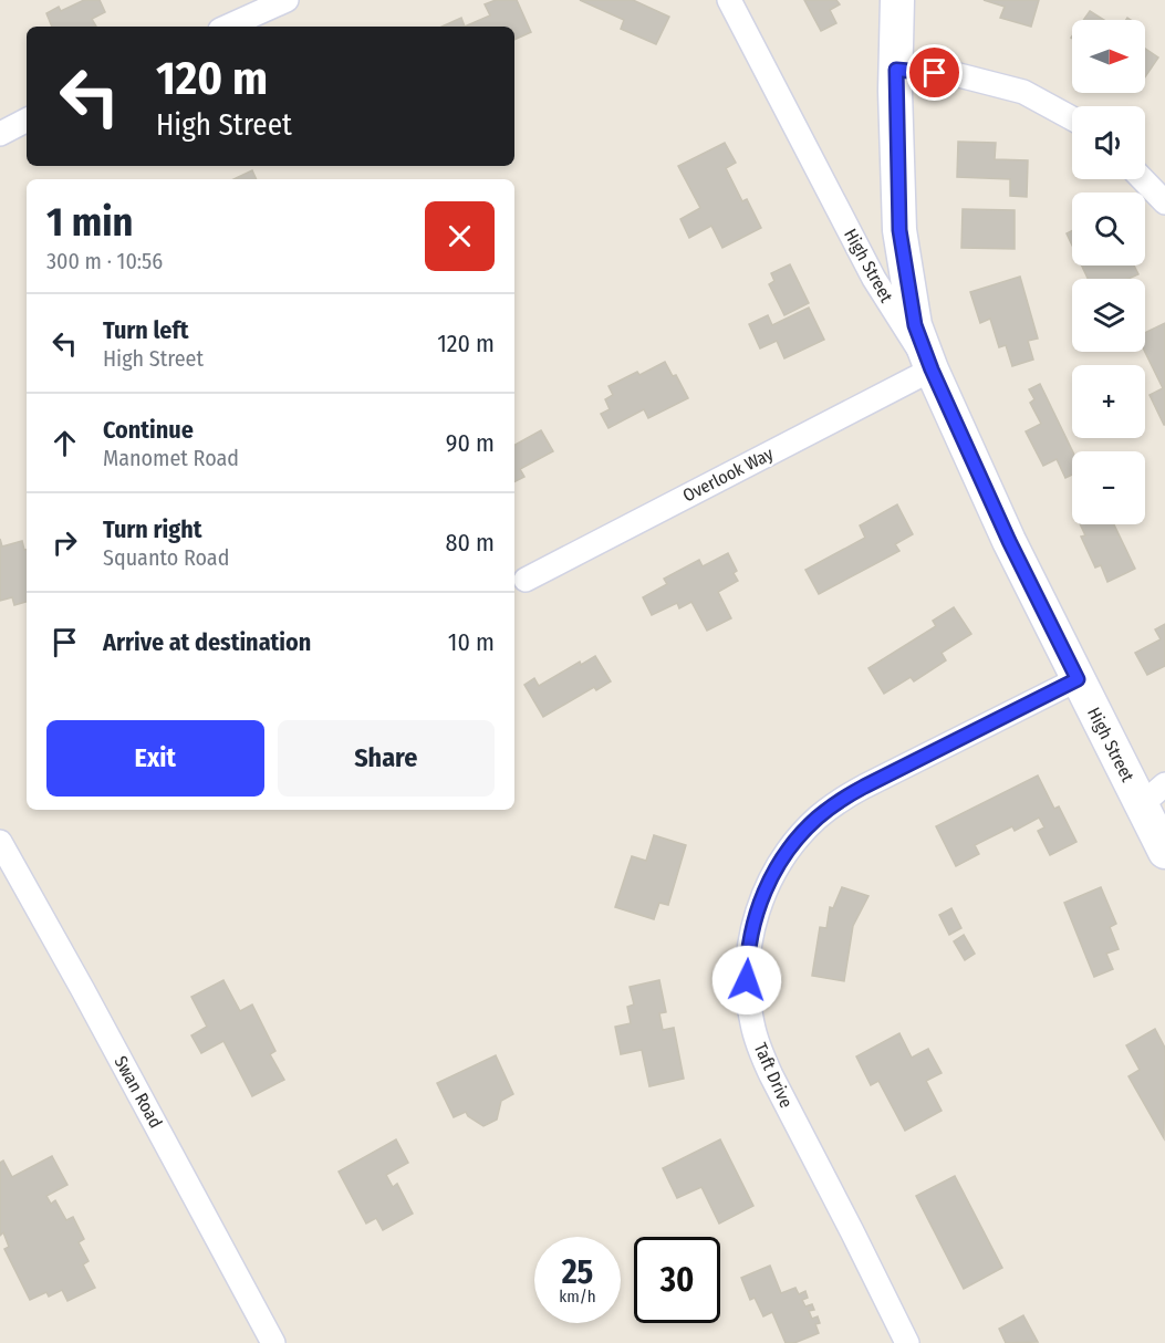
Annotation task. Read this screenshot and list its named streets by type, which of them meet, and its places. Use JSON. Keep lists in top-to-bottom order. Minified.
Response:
{"streets":{"main road":["High Street"],"street":["Overlook Way","Taft Drive","Swan Road"]},"crossings":[["High Street","Overlook Way"],["High Street","Taft Drive"]],"north":"right","page":{"map_buttons":["+","−"],"turn":["120 m","High Street"],"heading":["1 min","300 m · 10:56"],"list":[{"name":"Turn left","note":"High Street","value":"120 m"},{"name":"Continue","note":"Manomet Road","value":"90 m"},{"name":"Turn right","note":"Squanto Road","value":"80 m"},{"name":"Arrive at destination","value":"10 m"}],"buttons":["Exit","Share"],"speed":"25 km/h","limit":"30"}}
